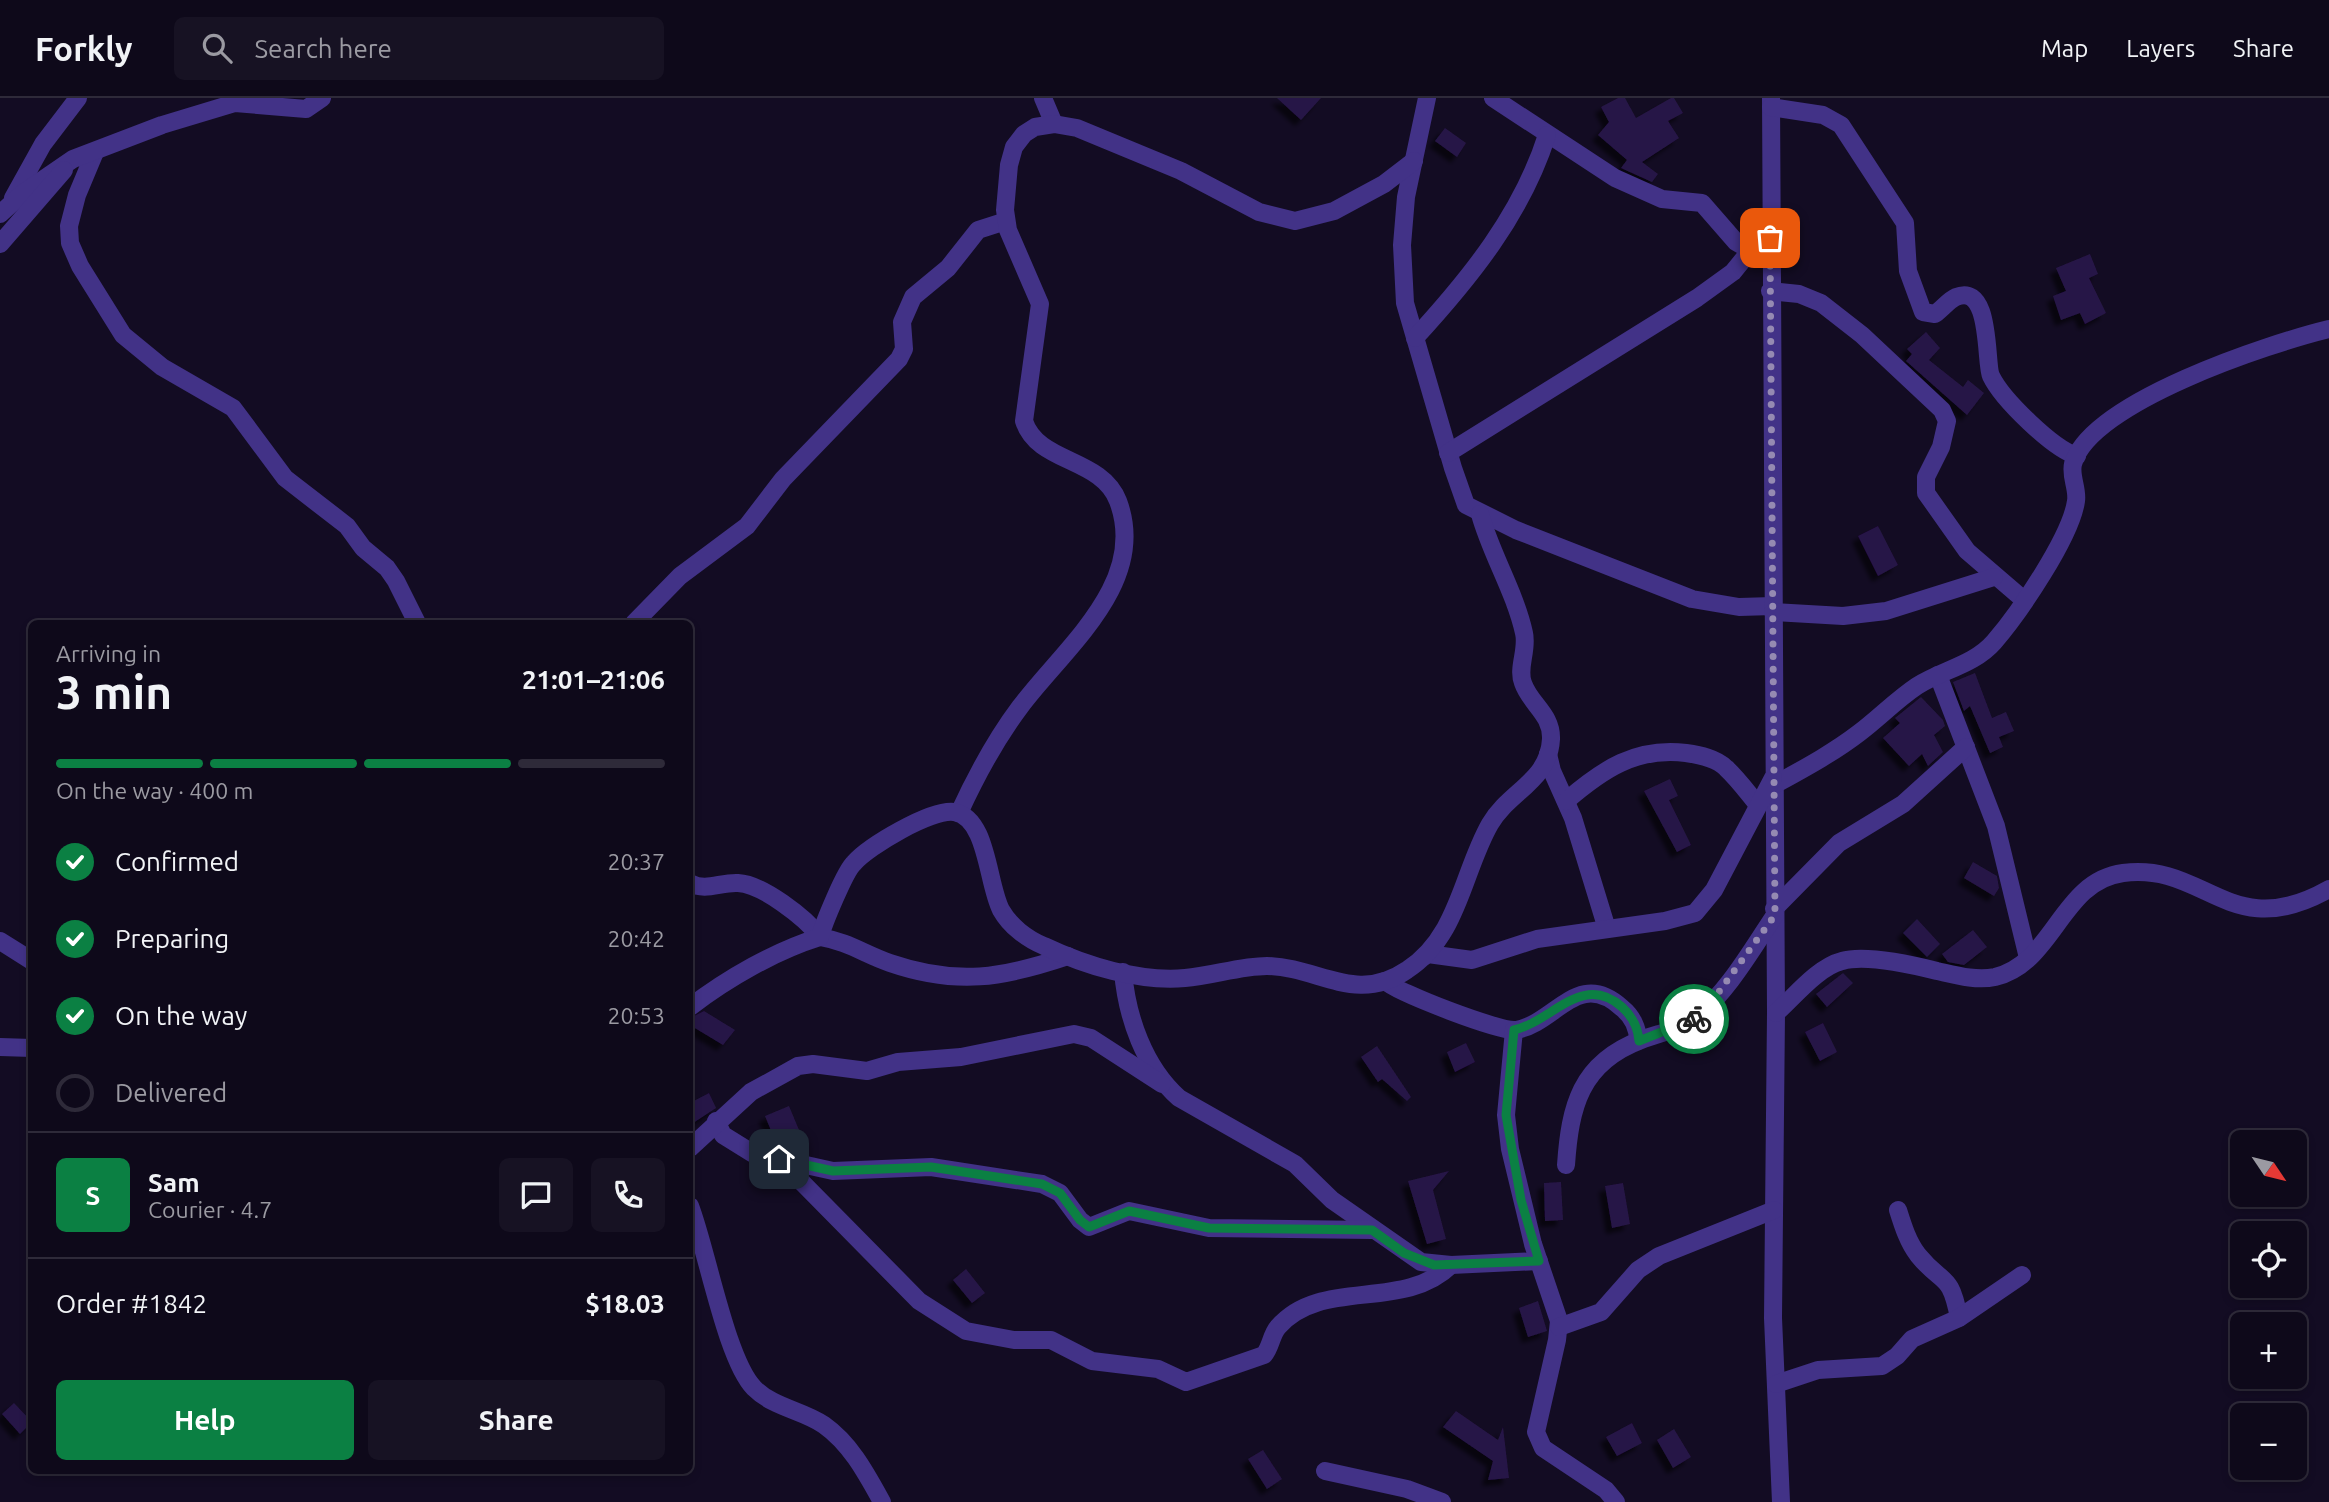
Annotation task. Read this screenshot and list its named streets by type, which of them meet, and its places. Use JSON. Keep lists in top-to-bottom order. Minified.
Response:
{"north":"bottom right","page":{"header":"Forkly","search":"Search here","nav":["Map","Layers","Share"],"heading":["3 min","Arriving in","21:01–21:06"],"panel":["Sam","Courier · 4.7","Order #1842","$18.03"],"bar":"On the way · 400 m","list":[["Confirmed","20:37"],["Preparing","20:42"],["On the way","20:53"],"Delivered"],"map_buttons":["+","−"],"round":"S","buttons":["Help","Share"]}}
